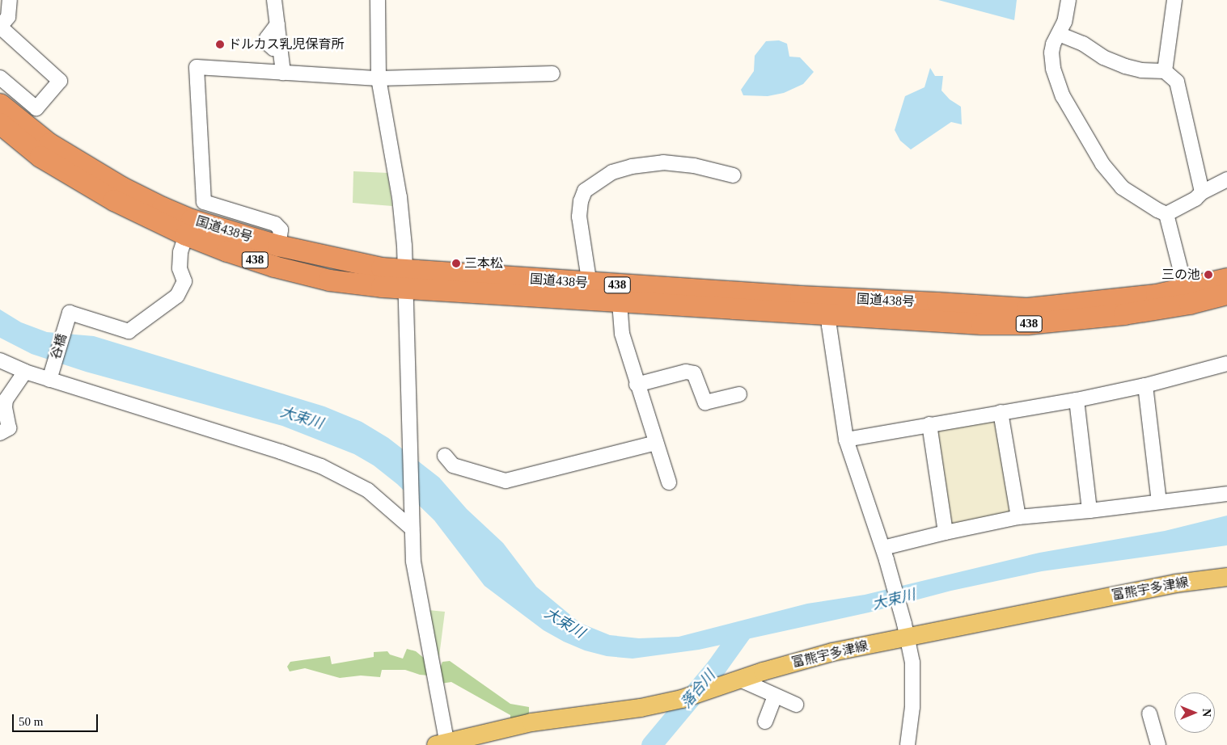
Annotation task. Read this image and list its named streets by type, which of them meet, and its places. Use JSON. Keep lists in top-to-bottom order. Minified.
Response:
{"streets":{"highway":["国道438号","438"],"main road":["富熊宇多津線"],"street":["谷橋"]},"crossings":[["国道438号","谷橋"]],"water":["大束川","落合川"],"places":["ドルカス乳児保育所","三本松","三の池"],"scale_bar":"50 m","north":"right"}
